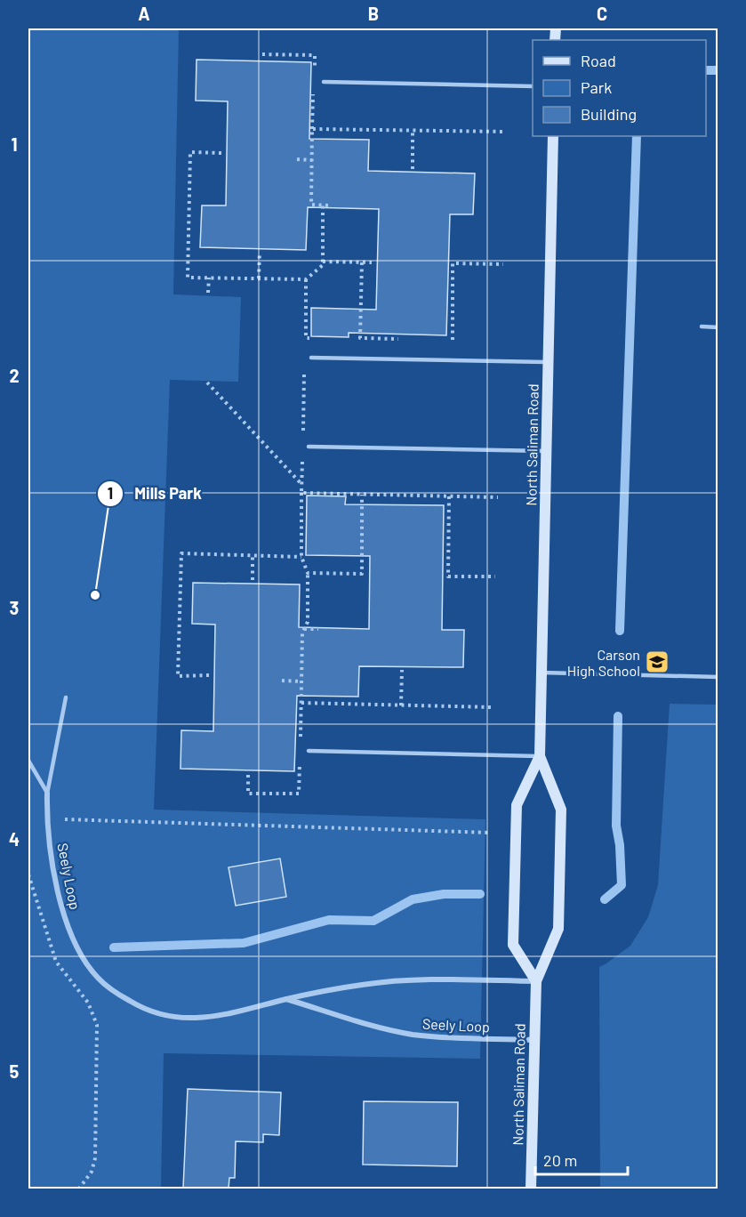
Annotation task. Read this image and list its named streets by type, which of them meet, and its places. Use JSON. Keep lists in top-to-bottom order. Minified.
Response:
{"streets":{"main road":["North Saliman Road"],"street":["Seely Loop"]},"crossings":[["North Saliman Road","Seely Loop"]],"places":{"other":["Mills Park"],"school or university":["Carson High School"]},"legend":["Road","Park","Building"],"scale_bar":"20 m","grid":{"columns":["A","B","C"],"rows":["1","2","3","4","5"]}}
